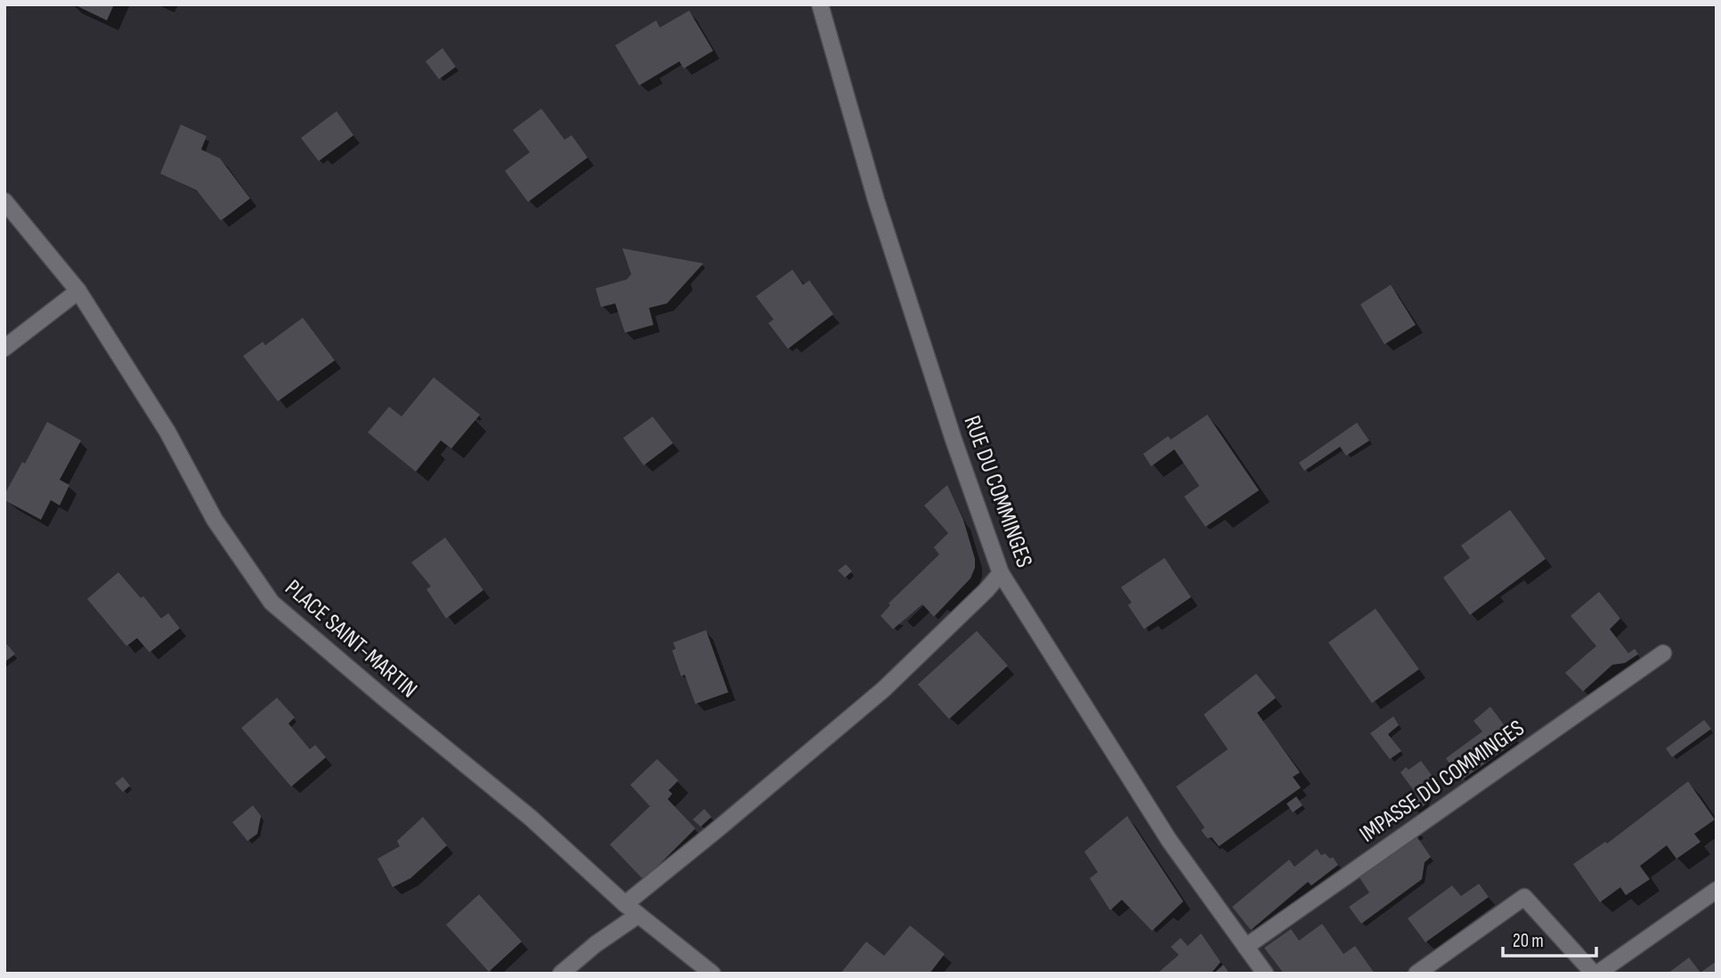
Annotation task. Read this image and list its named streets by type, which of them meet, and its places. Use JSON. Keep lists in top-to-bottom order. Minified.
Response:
{"streets":{"street":["RUE DU COMMINGES","PLACE SAINT-MARTIN","IMPASSE DU COMMINGES"]},"crossings":[["RUE DU COMMINGES","IMPASSE DU COMMINGES"]],"scale_bar":"20 m"}
